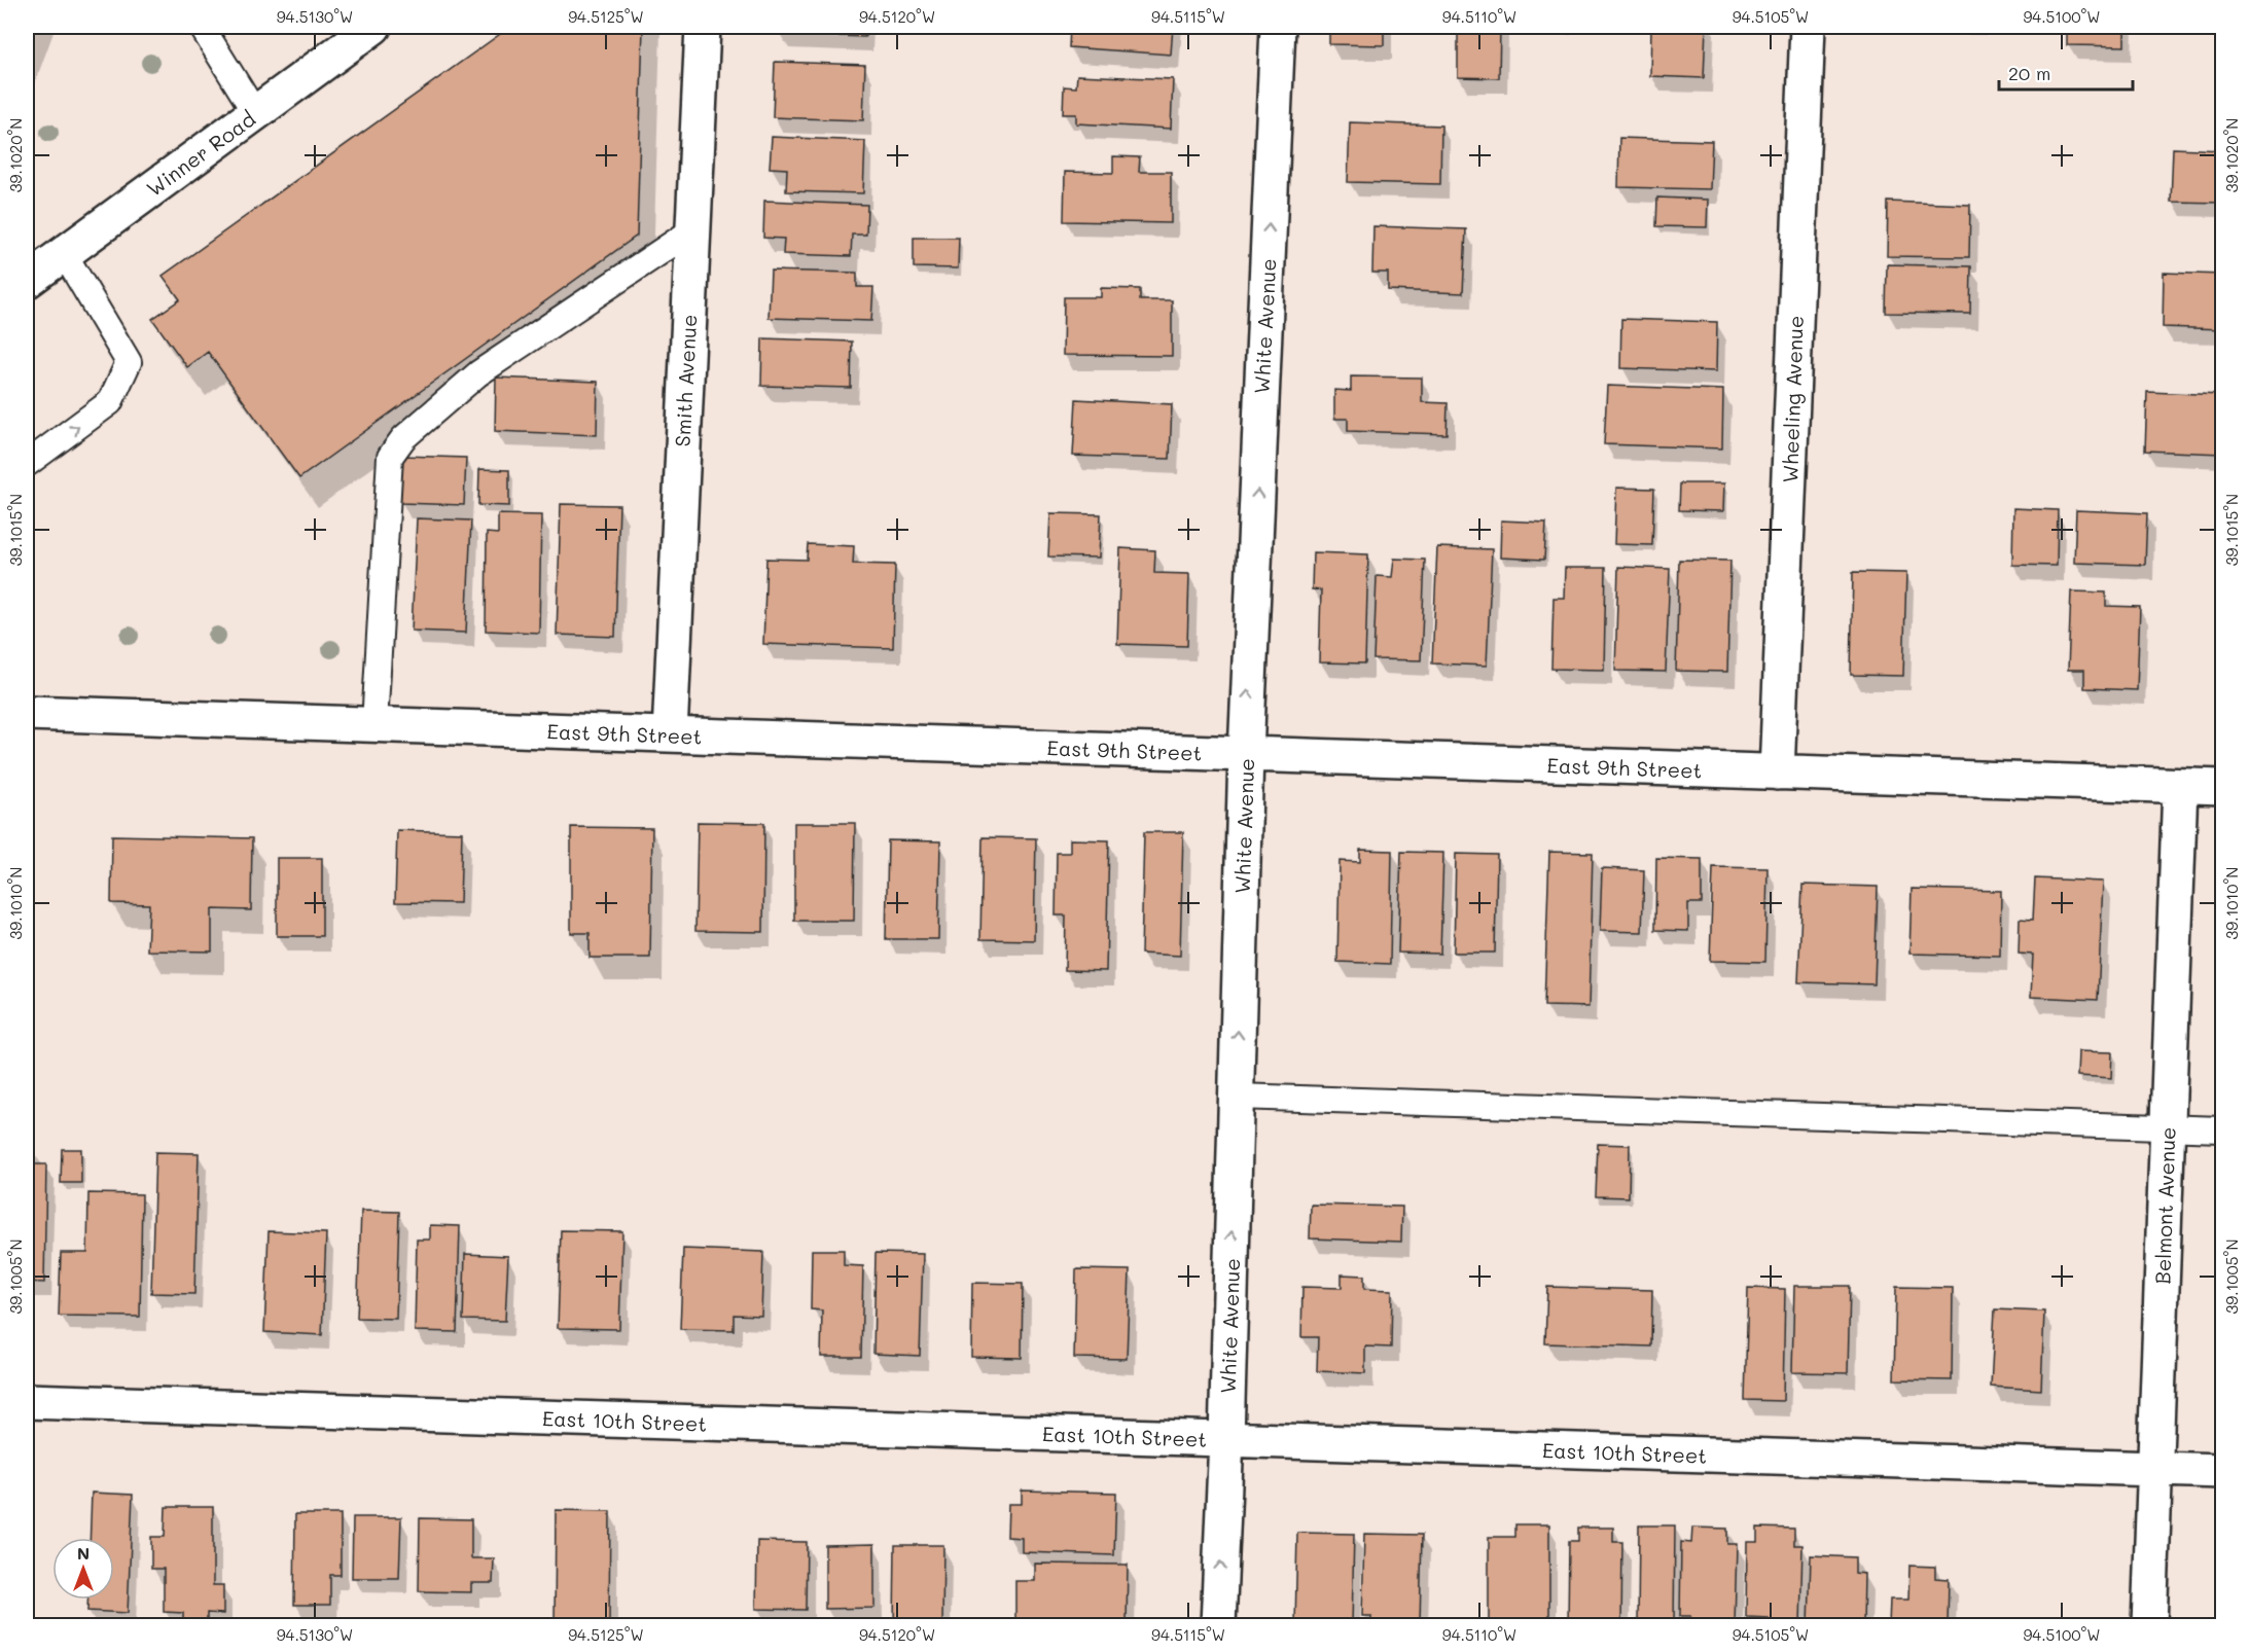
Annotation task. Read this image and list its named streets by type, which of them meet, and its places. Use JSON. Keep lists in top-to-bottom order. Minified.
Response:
{"streets":{"street":["Winner Road","White Avenue","Smith Avenue","Wheeling Avenue","East 9th Street","Belmont Avenue","East 10th Street"]},"crossings":[["White Avenue","East 9th Street"],["White Avenue","East 10th Street"],["Smith Avenue","East 9th Street"],["Wheeling Avenue","East 9th Street"],["East 9th Street","Belmont Avenue"],["Belmont Avenue","East 10th Street"]],"one_way":["White Avenue"],"scale_bar":"20 m","north":"top","coordinates":["94.5130°W","94.5125°W","94.5120°W","94.5115°W","94.5110°W","94.5105°W","94.5100°W","39.1020°N","39.1015°N","39.1010°N","39.1005°N"]}
